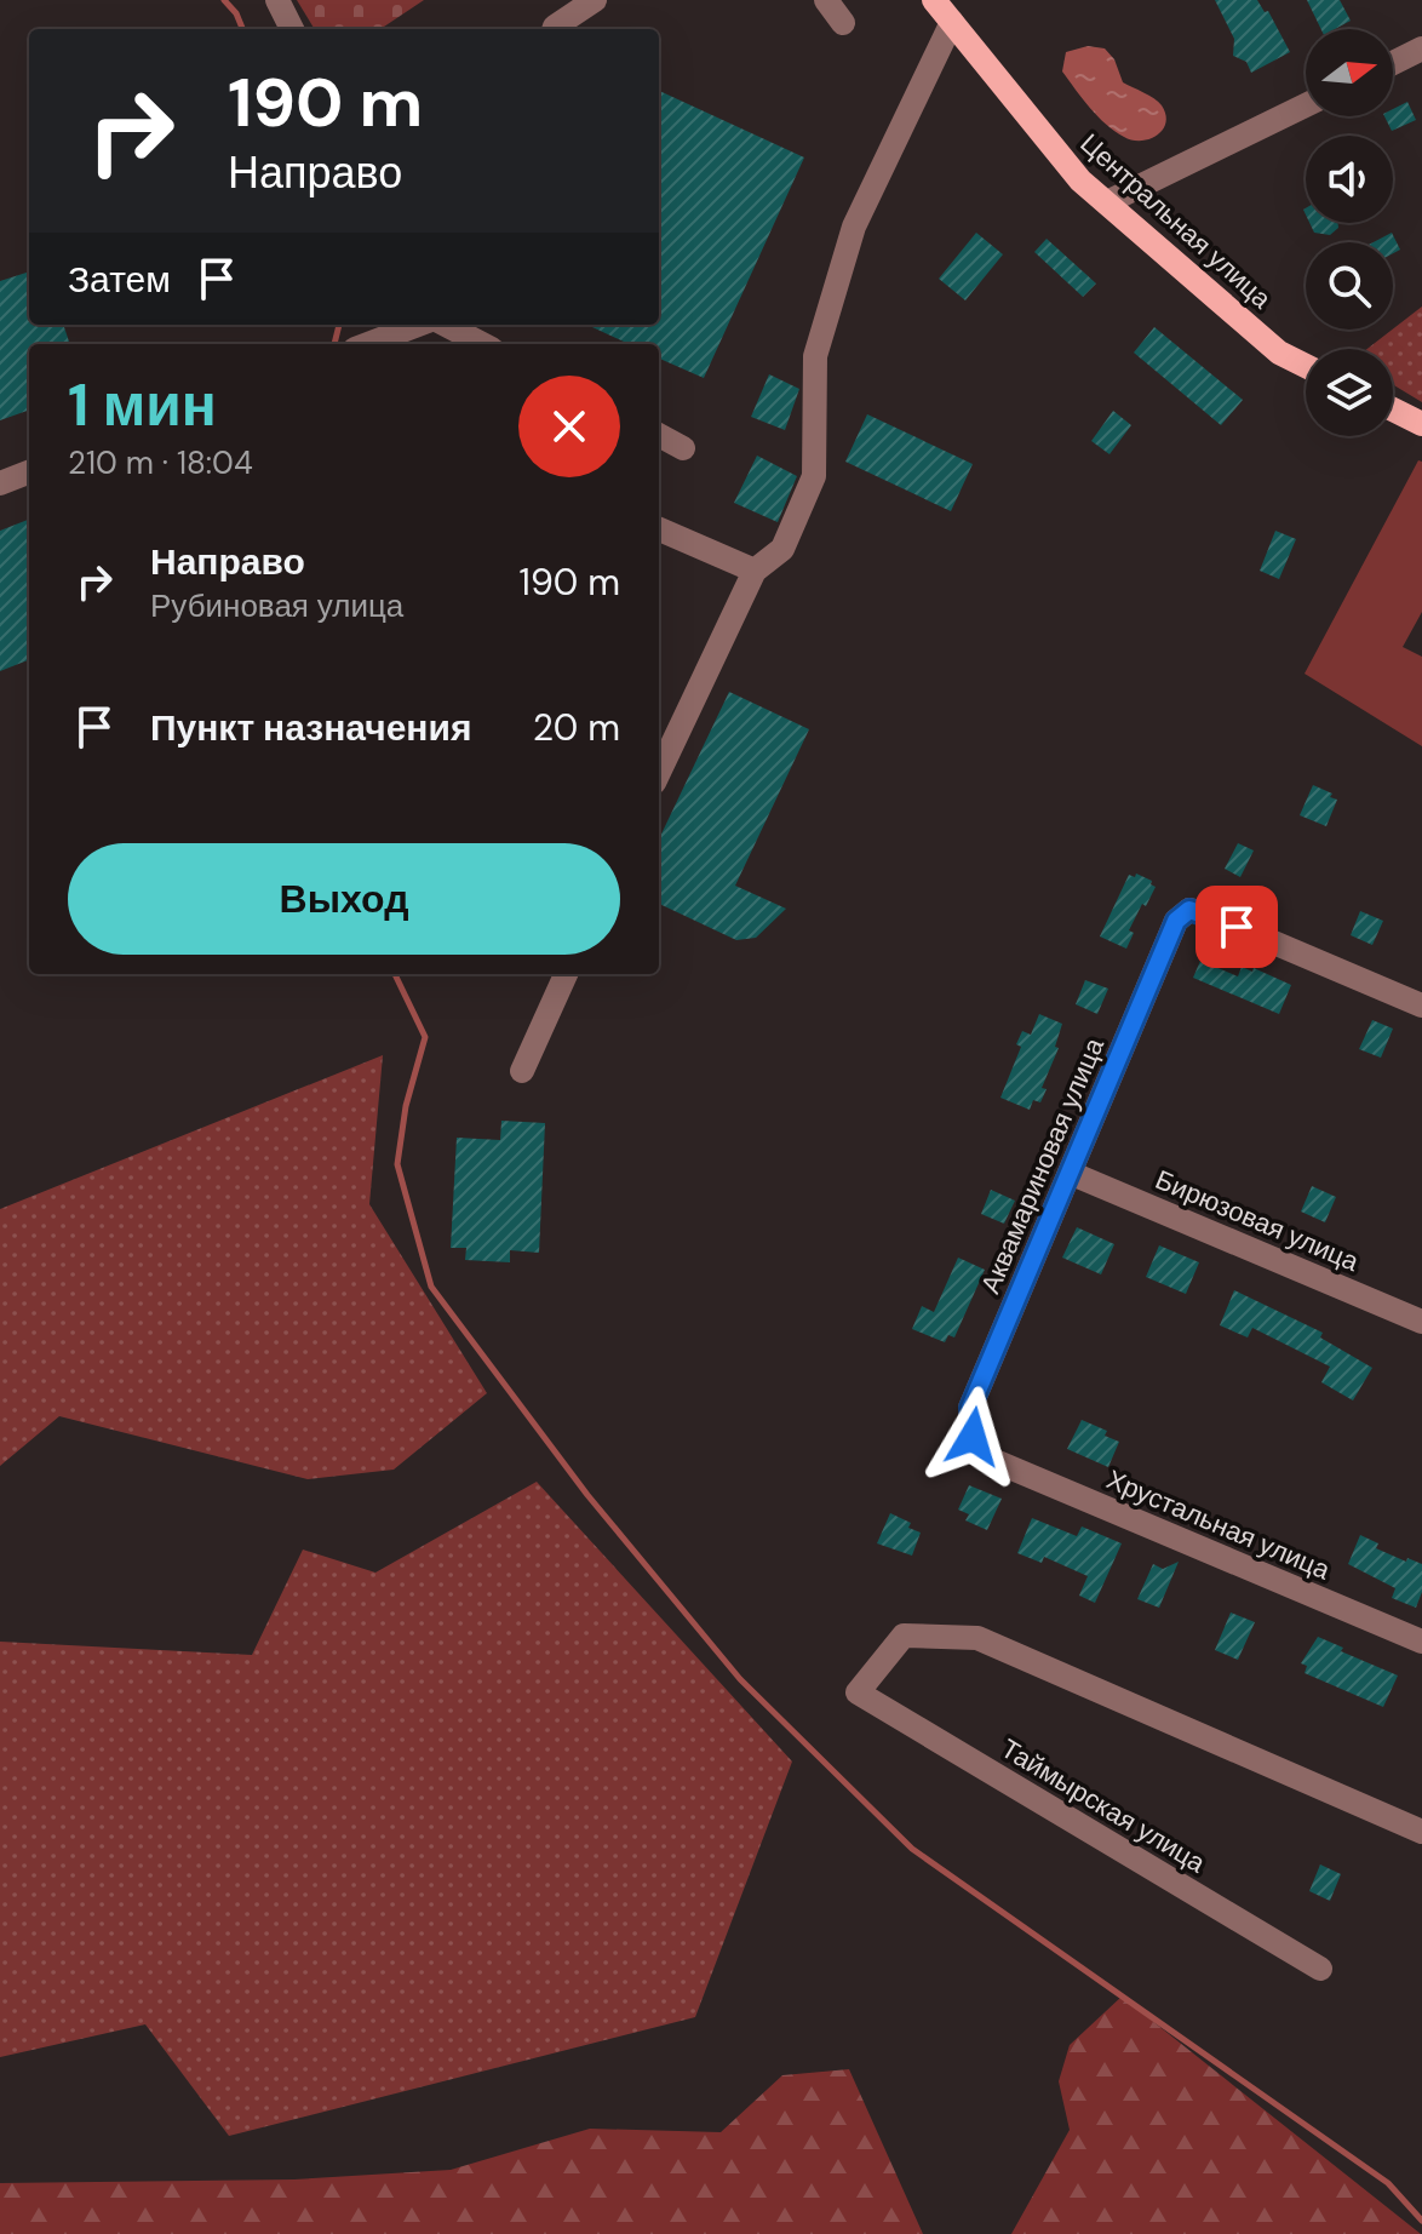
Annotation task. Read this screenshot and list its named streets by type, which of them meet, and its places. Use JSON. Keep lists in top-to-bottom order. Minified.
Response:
{"streets":{"main road":["Центральная улица"],"street":["Аквамариновая улица","Бирюзовая улица","Хрустальная улица","Таймырская улица"]},"crossings":[["Аквамариновая улица","Бирюзовая улица"],["Аквамариновая улица","Хрустальная улица"]],"north":"right","page":{"turn":["190 m","Направо"],"then":"Затем","heading":["1 мин","210 m · 18:04"],"list":[{"name":"Направо","note":"Рубиновая улица","value":"190 m"},{"name":"Пункт назначения","value":"20 m"}],"buttons":"Выход"}}
